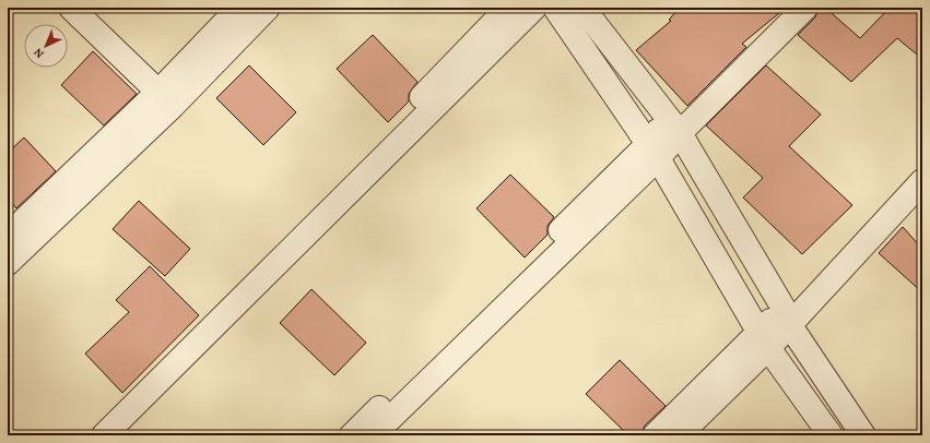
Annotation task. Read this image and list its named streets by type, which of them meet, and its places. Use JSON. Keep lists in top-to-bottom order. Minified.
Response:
{"north":"bottom left"}
